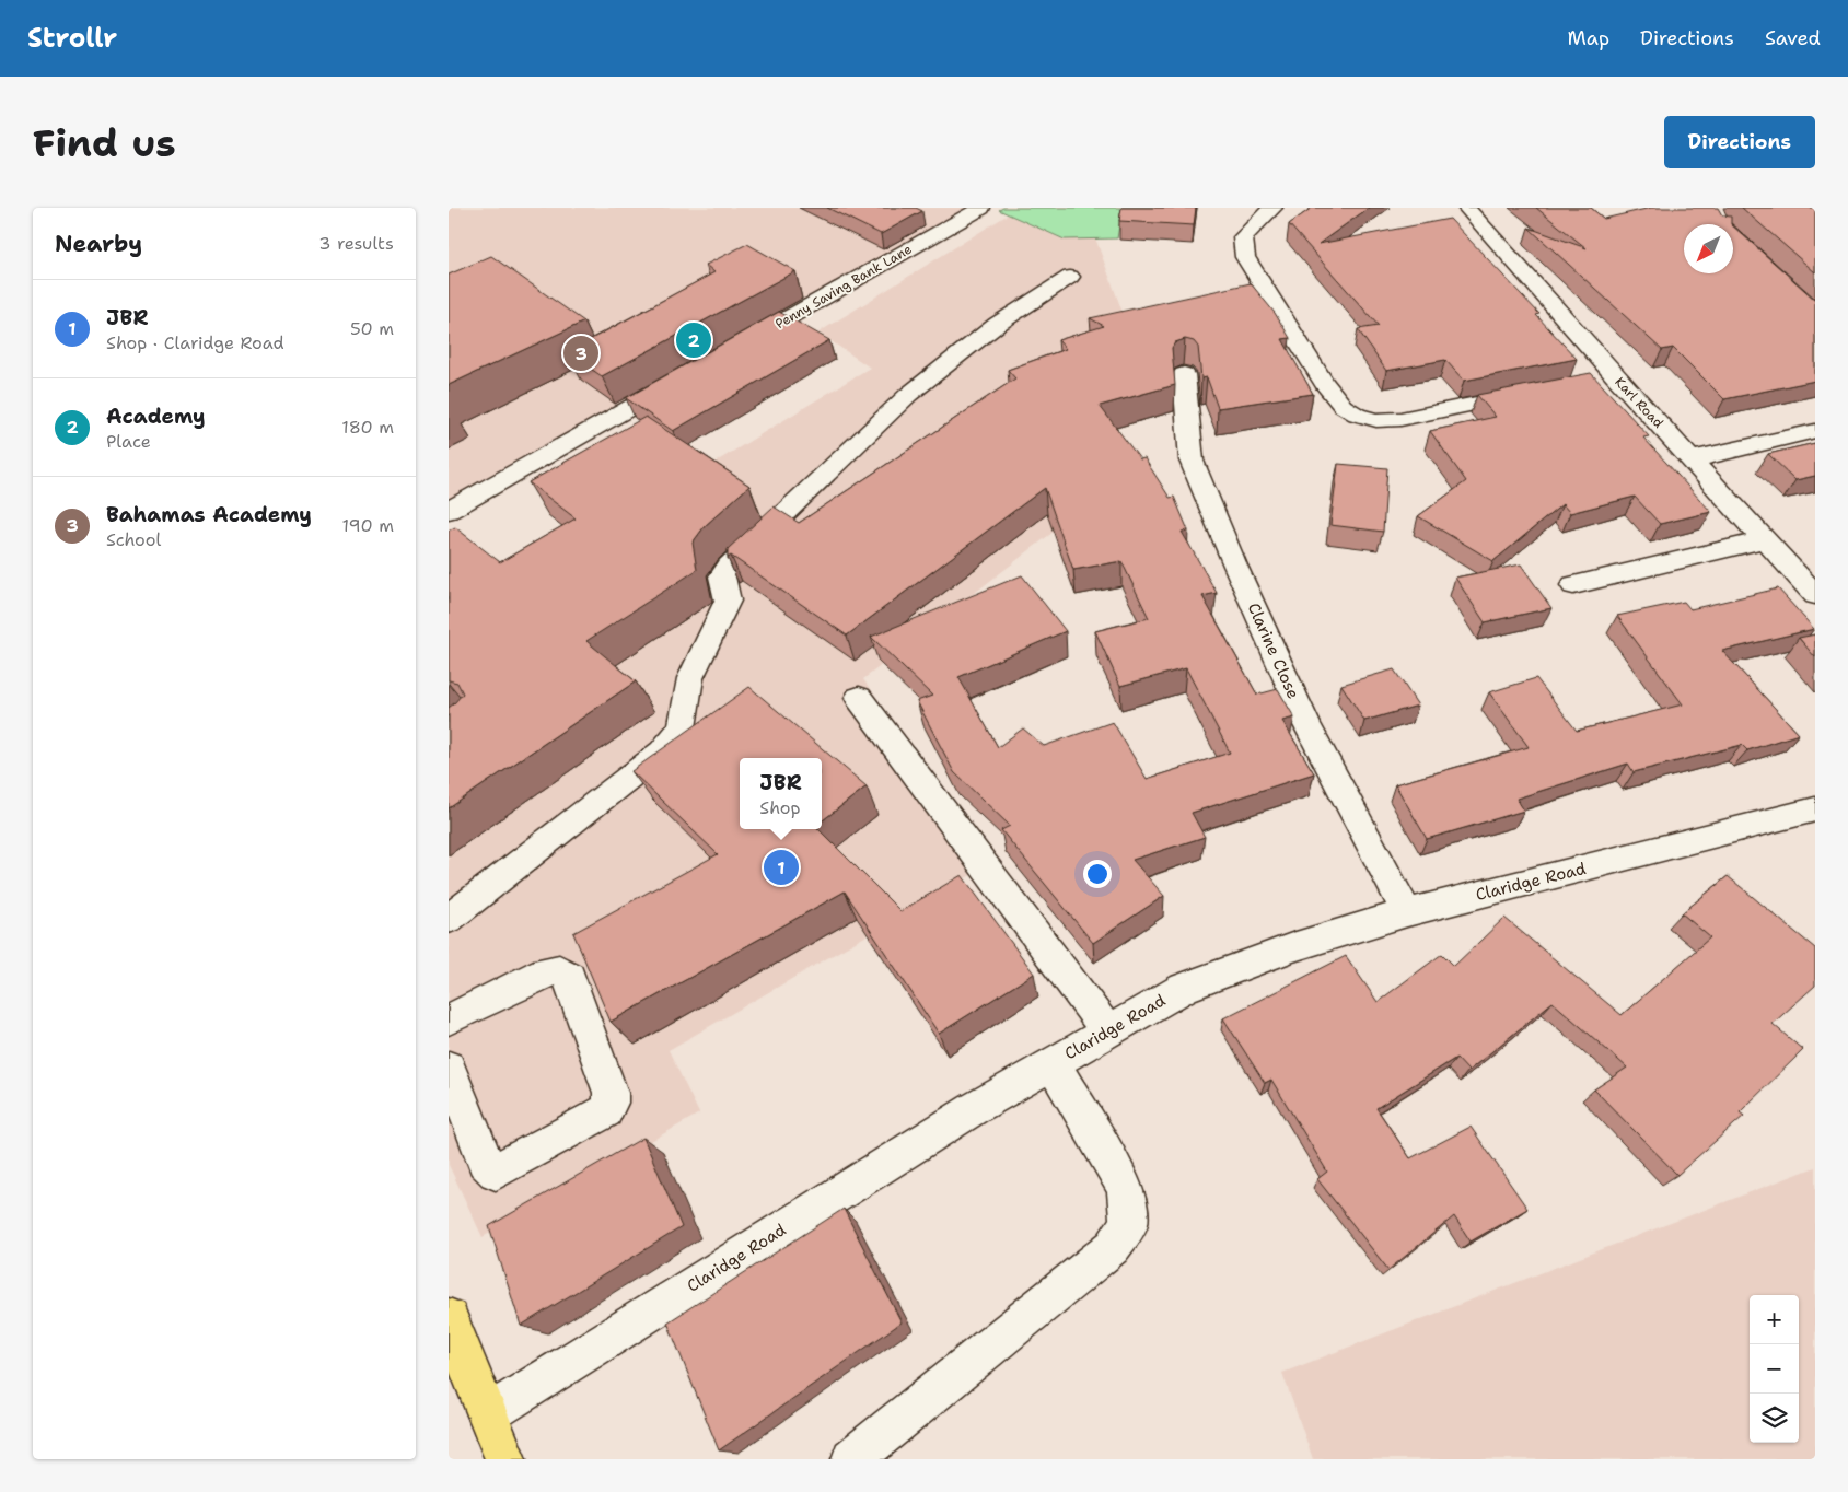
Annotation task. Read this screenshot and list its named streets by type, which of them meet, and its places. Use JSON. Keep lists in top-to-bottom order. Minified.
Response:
{"streets":{"street":["Penny Saving Bank Lane","Karl Road","Clarine Close","Claridge Road"]},"crossings":[["Clarine Close","Claridge Road"]],"north":"bottom left","page":{"header":"Strollr","nav":["Map","Directions","Saved"],"buttons":"Directions","title":"Find us","heading":["Nearby","3 results"],"list":[{"mark":"1","name":"JBR","note":"Shop · Claridge Road","value":"50 m"},{"mark":"2","name":"Academy","note":"Place","value":"180 m"},{"mark":"3","name":"Bahamas Academy","note":"School","value":"190 m"}],"pins":["2","3","1"],"popup":["JBR","Shop"],"map_buttons":["+","−"]}}
